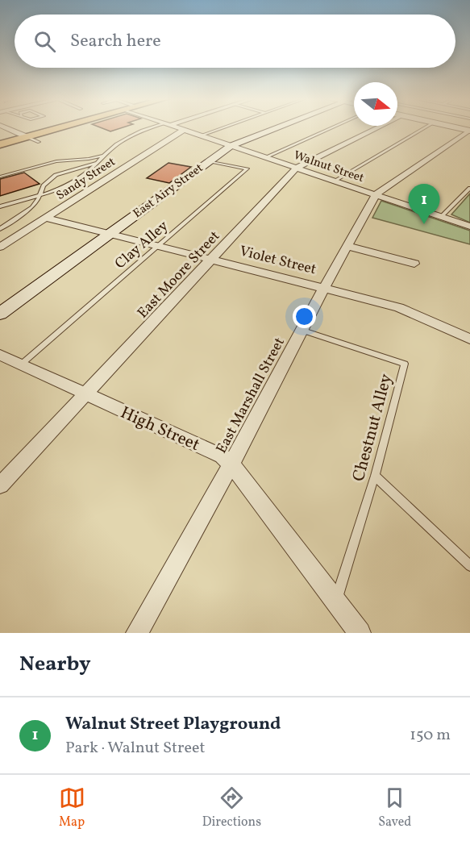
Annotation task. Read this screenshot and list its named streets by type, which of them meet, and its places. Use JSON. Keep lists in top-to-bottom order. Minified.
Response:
{"streets":{"main road":["East Airy Street"],"street":["Walnut Street","Sandy Street","Violet Street","East Moore Street","East Marshall Street","High Street"],"lane":["Clay Alley","Chestnut Alley"]},"crossings":[["Walnut Street","Sandy Street"],["Walnut Street","East Airy Street"],["Walnut Street","East Moore Street"],["Walnut Street","East Marshall Street"],["Sandy Street","Violet Street"],["East Airy Street","Clay Alley"],["East Airy Street","Violet Street"],["Clay Alley","Violet Street"],["Clay Alley","High Street"],["Violet Street","East Moore Street"],["Violet Street","East Marshall Street"],["East Moore Street","High Street"],["East Marshall Street","Chestnut Alley"],["East Marshall Street","High Street"],["Chestnut Alley","High Street"]],"north":"right","page":{"search":"Search here","pins":"1","heading":"Nearby","list":[{"mark":"1","name":"Walnut Street Playground","note":"Park · Walnut Street","value":"150 m"}],"nav":["Map","Directions","Saved"]}}
